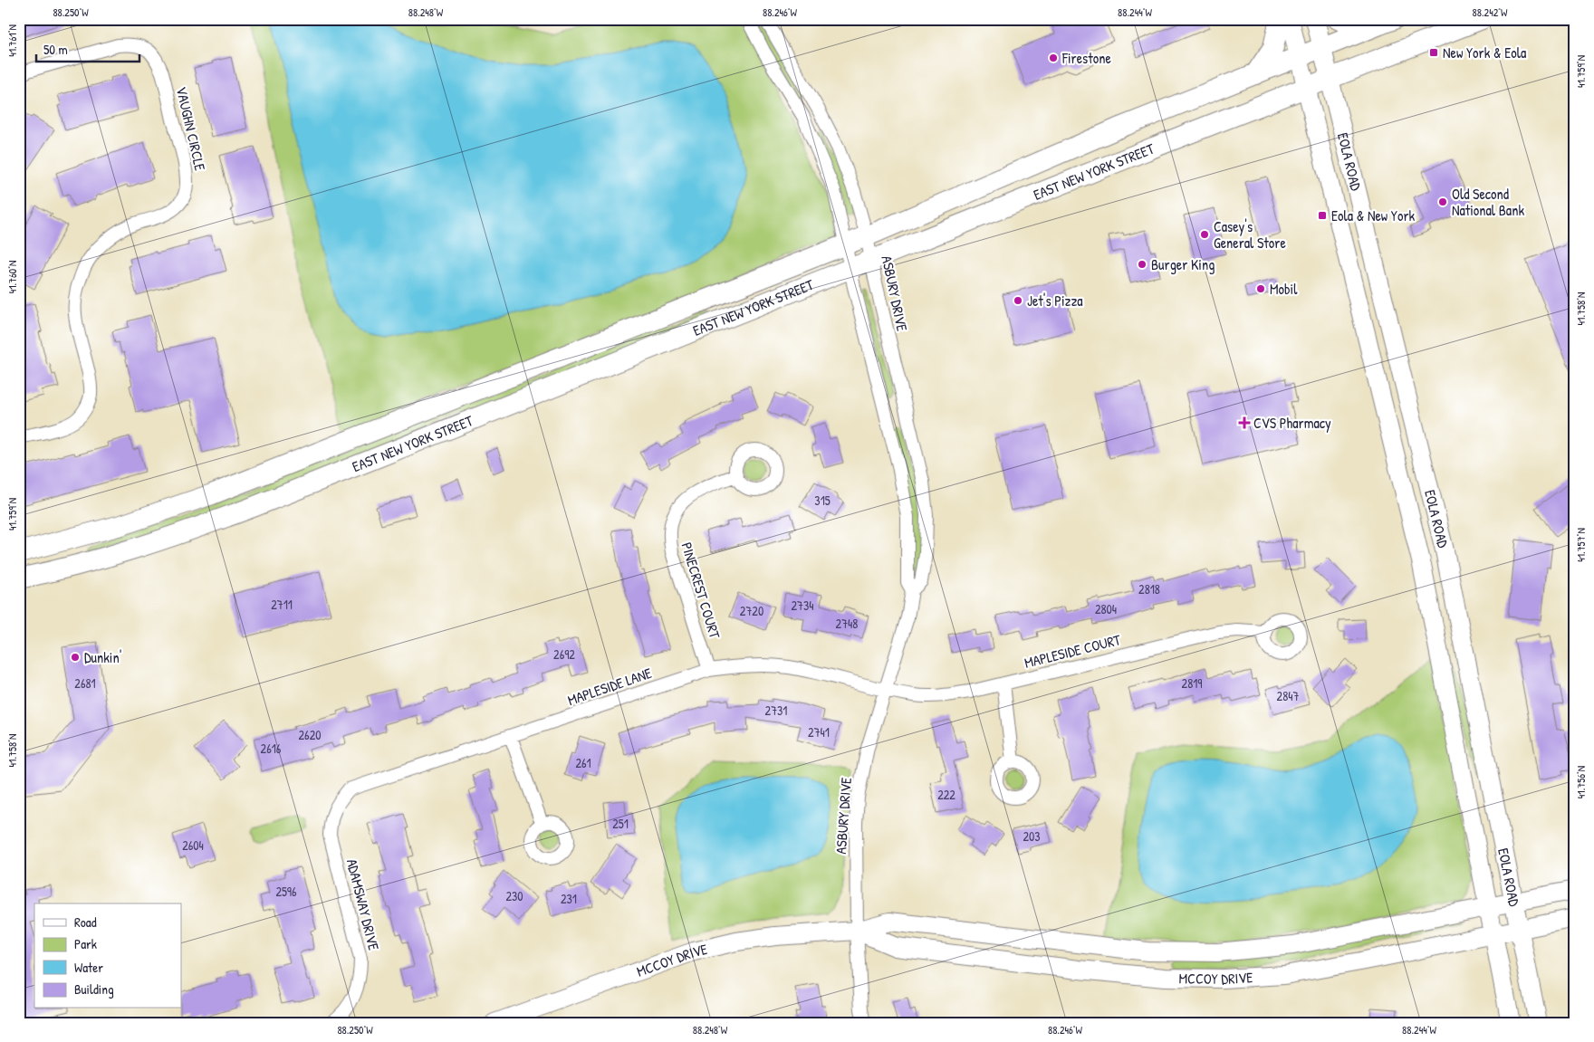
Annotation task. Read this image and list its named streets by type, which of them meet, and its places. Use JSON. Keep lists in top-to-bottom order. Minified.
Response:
{"streets":{"main road":["EOLA ROAD","EAST NEW YORK STREET","MCCOY DRIVE"],"street":["VAUGHN CIRCLE","ASBURY DRIVE","PINECREST COURT","MAPLESIDE COURT","MAPLESIDE LANE","ADAMSWAY DRIVE"]},"crossings":[["EOLA ROAD","EAST NEW YORK STREET"],["EOLA ROAD","MCCOY DRIVE"],["EAST NEW YORK STREET","ASBURY DRIVE"],["ASBURY DRIVE","MAPLESIDE COURT"],["ASBURY DRIVE","MAPLESIDE LANE"],["ASBURY DRIVE","MCCOY DRIVE"],["PINECREST COURT","MAPLESIDE LANE"],["MAPLESIDE COURT","MAPLESIDE LANE"],["MAPLESIDE LANE","ADAMSWAY DRIVE"]],"places":{"transit":["New York & Eola","Eola & New York"],"other":["Firestone","Old Second National Bank","Casey's General Store","Burger King","Mobil","Jet's Pizza","Dunkin'"],"health":["CVS Pharmacy"]},"house_numbers":["315","2818","2711","2734","2804","2720","2748","2692","2681","2819","2847","2731","2741","2620","2616","261","222","251","203","2604","2596","230","231"],"legend":["Road","Park","Water","Building"],"scale_bar":"50 m","coordinates":["88.250°W","88.248°W","88.246°W","88.244°W","88.242°W","41.761°N","41.759°N","41.760°N","41.758°N","41.757°N","41.756°N"]}
